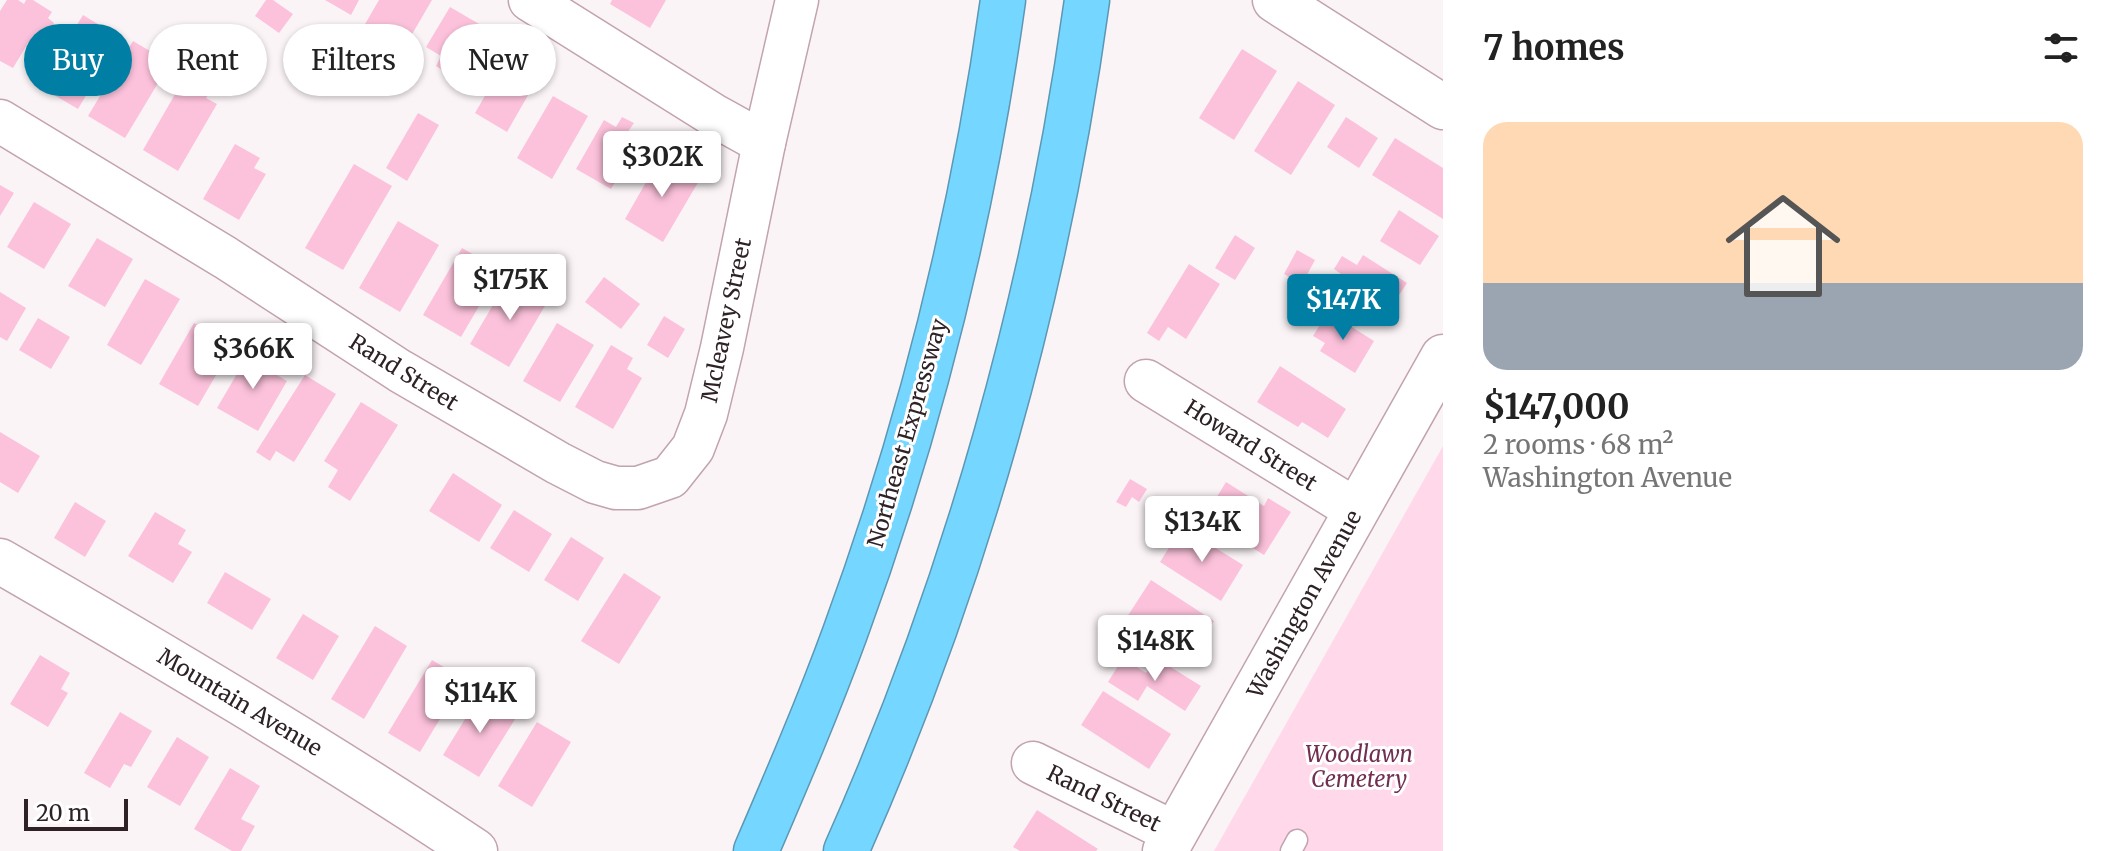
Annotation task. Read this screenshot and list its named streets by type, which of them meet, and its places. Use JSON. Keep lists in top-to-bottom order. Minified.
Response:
{"streets":{"highway":["Northeast Expressway"],"street":["Mcleavey Street","Rand Street","Howard Street","Washington Avenue","Mountain Avenue"]},"crossings":[["Mcleavey Street","Rand Street"],["Rand Street","Washington Avenue"],["Howard Street","Washington Avenue"]],"parks":["Woodlawn Cemetery"],"scale_bar":"20 m","page":{"heading":"7 homes","chip":["Buy","Rent","Filters","New"],"list":[{"name":"$147,000","note":"2 rooms · 68 m² · Washington Avenue"}],"price":["$302K","$175K","$147K","$366K","$134K","$148K","$114K"],"scale":"20 m"}}
